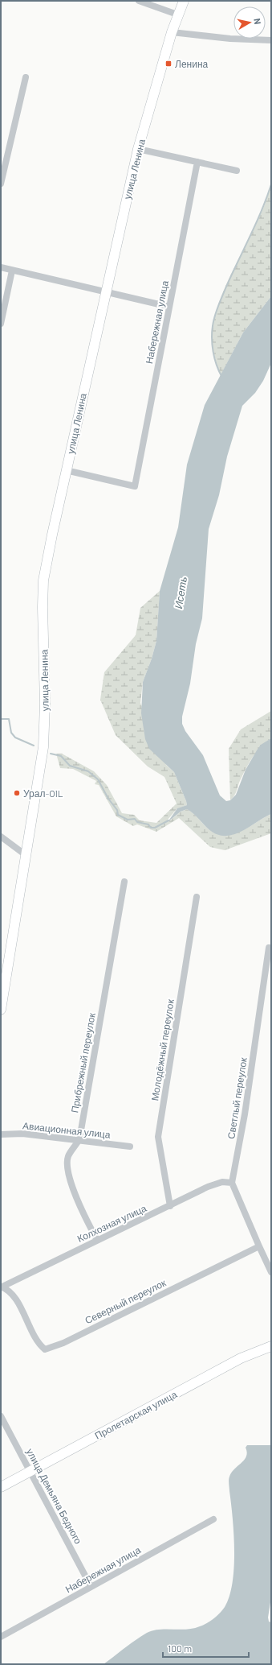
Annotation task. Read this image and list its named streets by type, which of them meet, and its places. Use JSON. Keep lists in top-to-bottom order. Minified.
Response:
{"streets":{"main road":["улица Ленина","Пролетарская улица"],"street":["Набережная улица","Молодёжный переулок","Прибрежный переулок","Светлый переулок","Авиационная улица","Колхозная улица","Северный переулок","улица Демьяна Бедного"]},"crossings":[["улица Ленина","Набережная улица"],["Набережная улица","улица Демьяна Бедного"],["Молодёжный переулок","Колхозная улица"],["Прибрежный переулок","Авиационная улица"],["Прибрежный переулок","Колхозная улица"],["Светлый переулок","Колхозная улица"],["Колхозная улица","Северный переулок"],["Пролетарская улица","улица Демьяна Бедного"]],"water":["Исеть"],"places":{"transit":["Ленина"],"other":["Урал-OIL"]},"scale_bar":"100 m","north":"right"}
